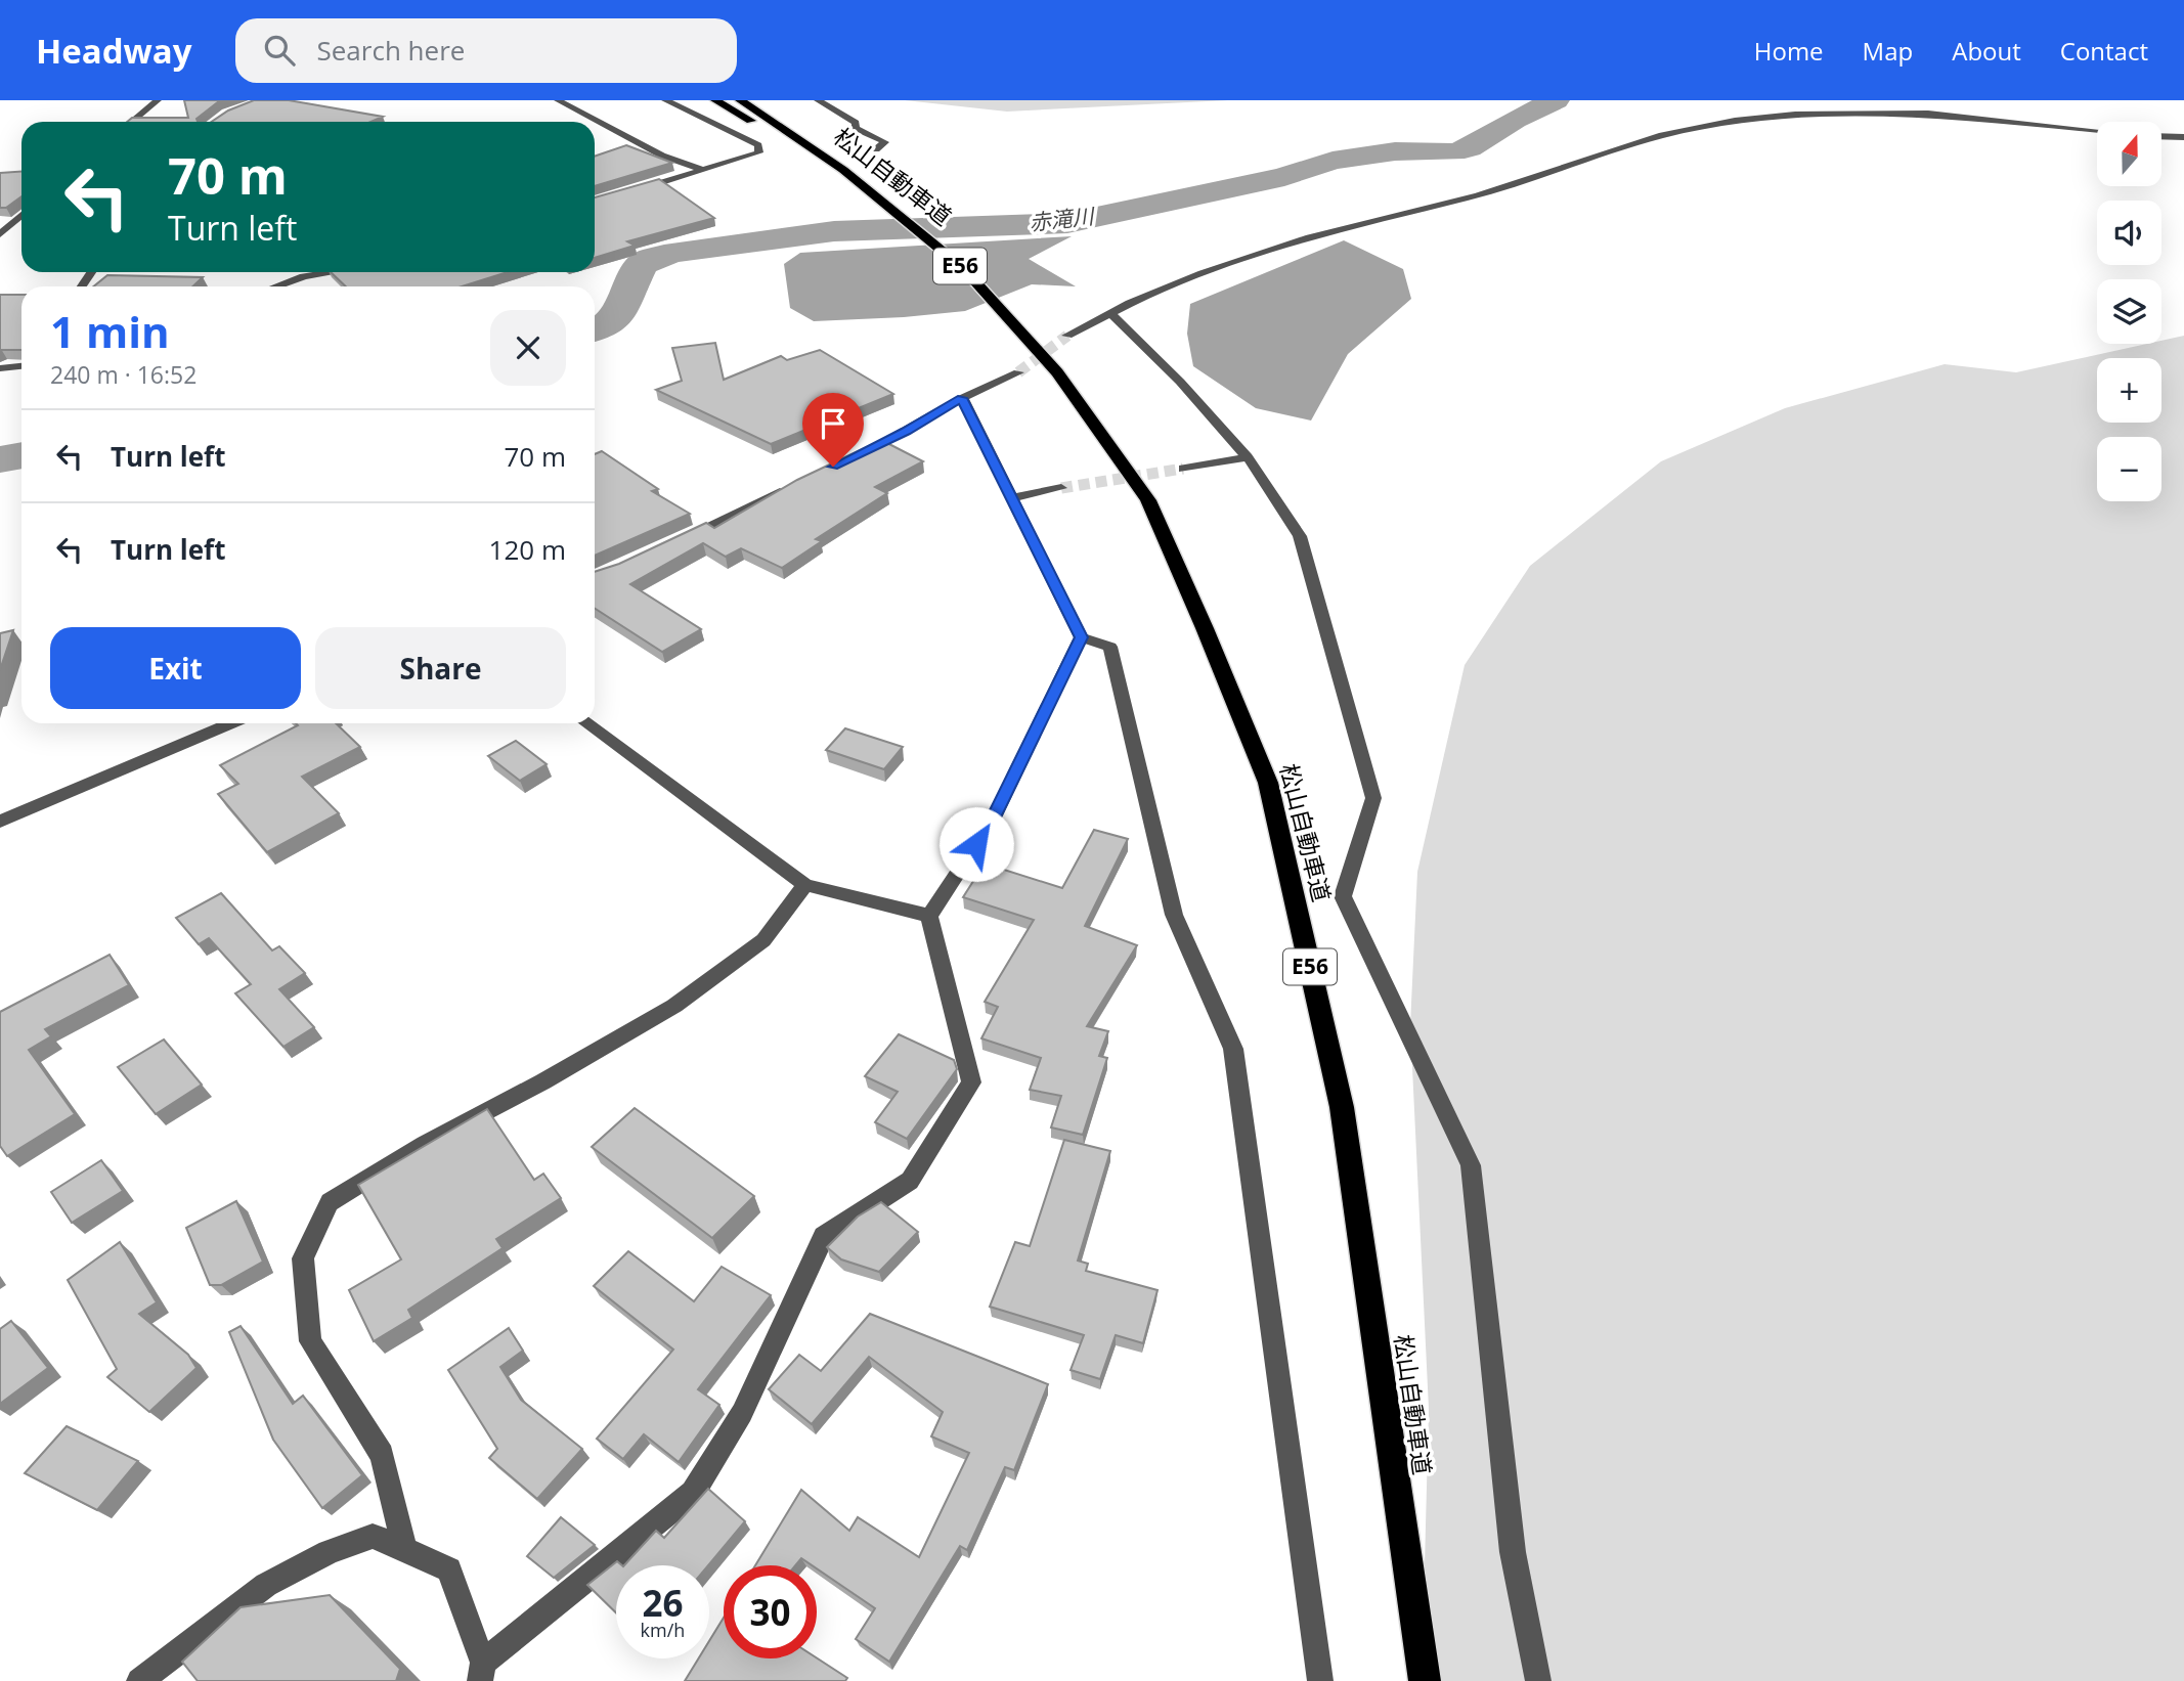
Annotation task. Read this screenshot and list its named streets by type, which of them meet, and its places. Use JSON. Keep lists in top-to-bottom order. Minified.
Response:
{"streets":{"highway":["松山自動車道","E56"]},"water":["赤滝川"],"north":"top","page":{"header":"Headway","search":"Search here","nav":["Home","Map","About","Contact"],"map_buttons":["+","−"],"turn":["70 m","Turn left"],"heading":["1 min","240 m · 16:52"],"list":[{"name":"Turn left","value":"70 m"},{"name":"Turn left","value":"120 m"}],"buttons":["Exit","Share"],"speed":"26 km/h","limit":"30"}}
